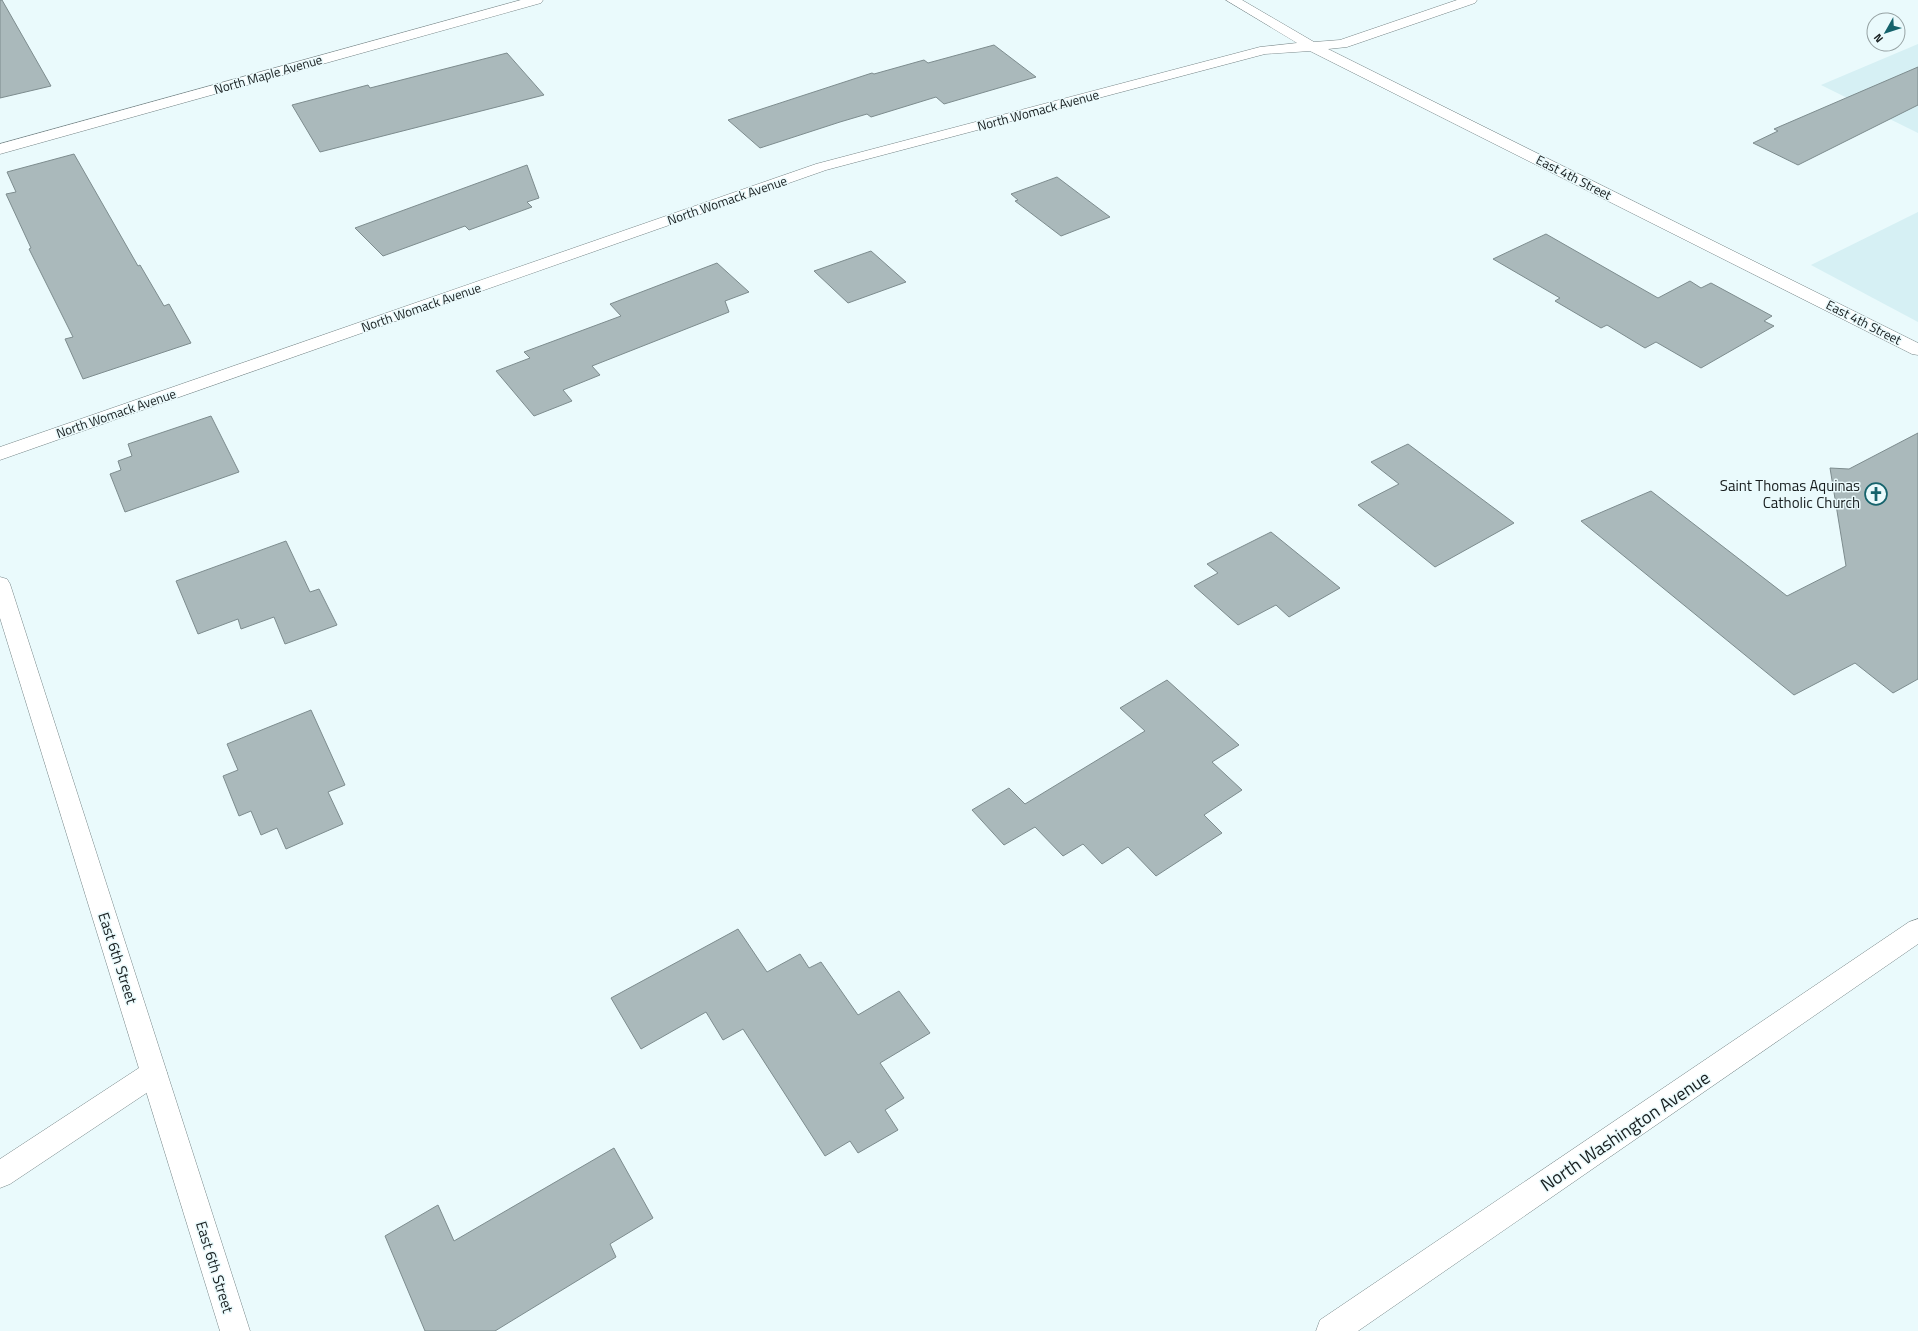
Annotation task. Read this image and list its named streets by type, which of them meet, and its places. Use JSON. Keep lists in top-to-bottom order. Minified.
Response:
{"streets":{"street":["North Maple Avenue","North Womack Avenue","East 4th Street","East 6th Street","North Washington Avenue"]},"crossings":[["North Womack Avenue","East 4th Street"]],"places":{"church":["Saint Thomas Aquinas Catholic Church"]},"north":"bottom left"}
